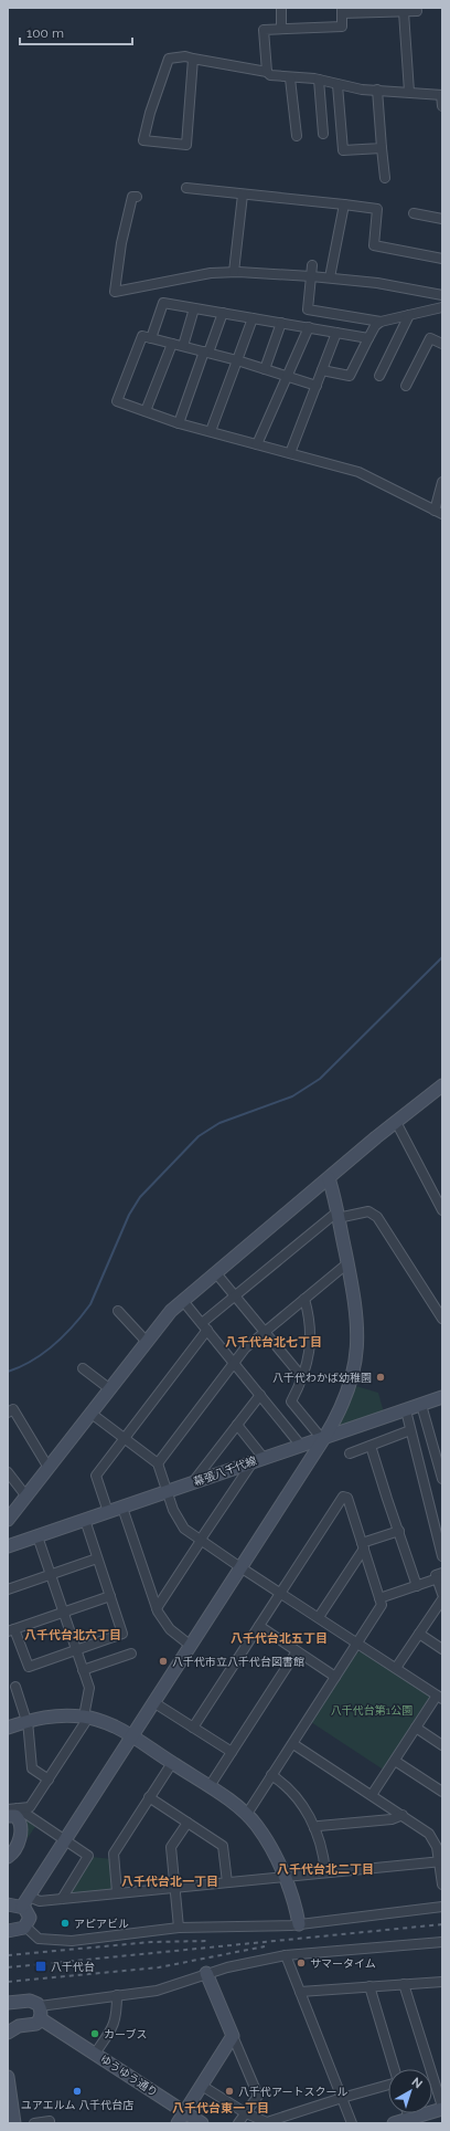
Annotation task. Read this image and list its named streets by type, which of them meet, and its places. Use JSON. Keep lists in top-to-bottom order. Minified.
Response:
{"streets":{"street":["幕張八千代線","ゆうゆう通り"]},"districts":["八千代台北七丁目","八千代台北六丁目","八千代台北五丁目","八千代台北二丁目","八千代台北一丁目","八千代台東一丁目"],"parks":["八千代台第1公園"],"places":{"other":["八千代わかば幼稚園","八千代市立八千代台図書館","アピアビル","サマータイム","カーブス","ユアエルム 八千代台店","八千代アートスクール"],"transit":["八千代台"]},"scale_bar":"100 m","north":"top right"}
